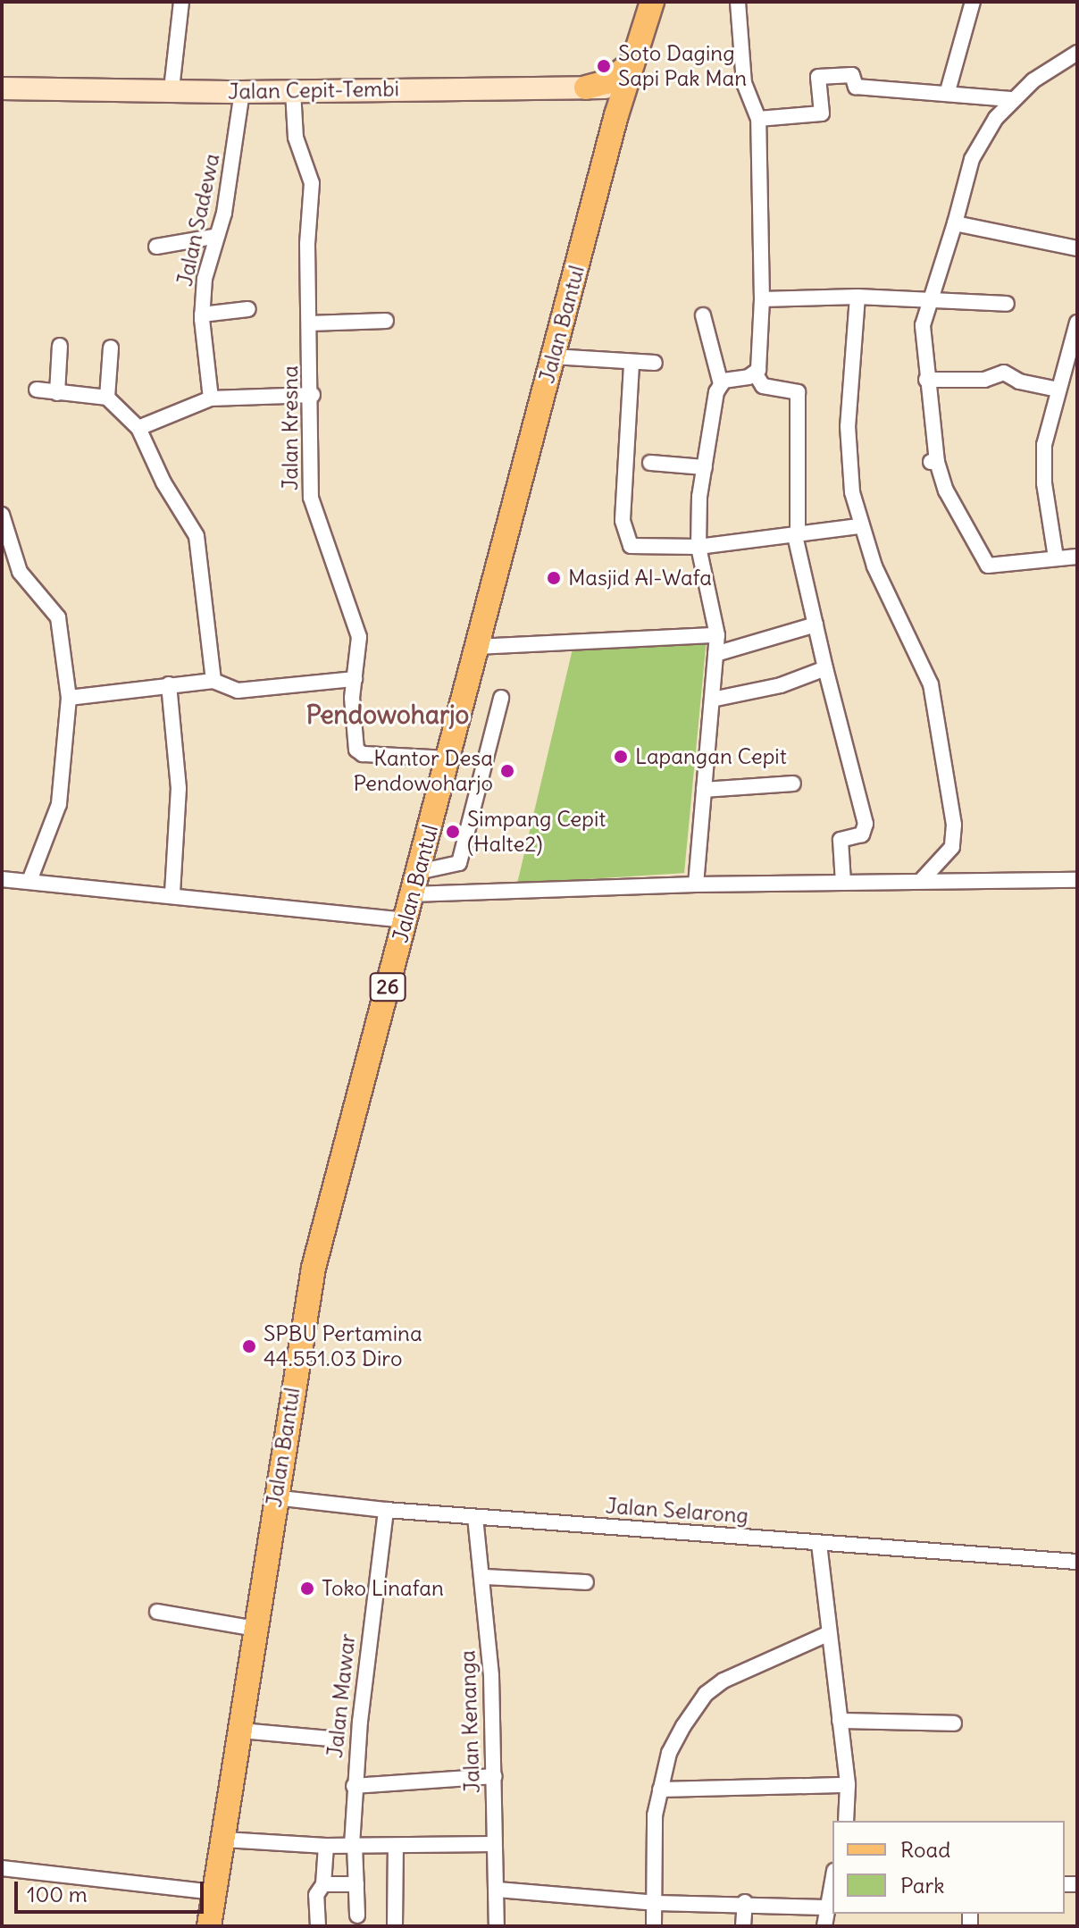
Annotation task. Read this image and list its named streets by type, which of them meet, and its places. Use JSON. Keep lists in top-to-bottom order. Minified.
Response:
{"streets":{"main road":["Jalan Cepit-Tembi","Jalan Bantul","26"],"street":["Jalan Sadewa","Jalan Kresna","Jalan Selarong","Jalan Mawar","Jalan Kenanga"]},"crossings":[["Jalan Cepit-Tembi","Jalan Sadewa"],["Jalan Cepit-Tembi","Jalan Bantul"],["Jalan Cepit-Tembi","Jalan Kresna"],["Jalan Bantul","Jalan Kresna"],["Jalan Bantul","Jalan Selarong"],["Jalan Selarong","Jalan Mawar"],["Jalan Selarong","Jalan Kenanga"]],"districts":["Pendowoharjo"],"places":["Soto Daging Sapi Pak Man","Masjid Al-Wafa","Lapangan Cepit","Kantor Desa Pendowoharjo","Simpang Cepit (Halte2)","SPBU Pertamina 44.551.03 Diro","Toko Linafan"],"legend":["Road","Park"],"scale_bar":"100 m"}
